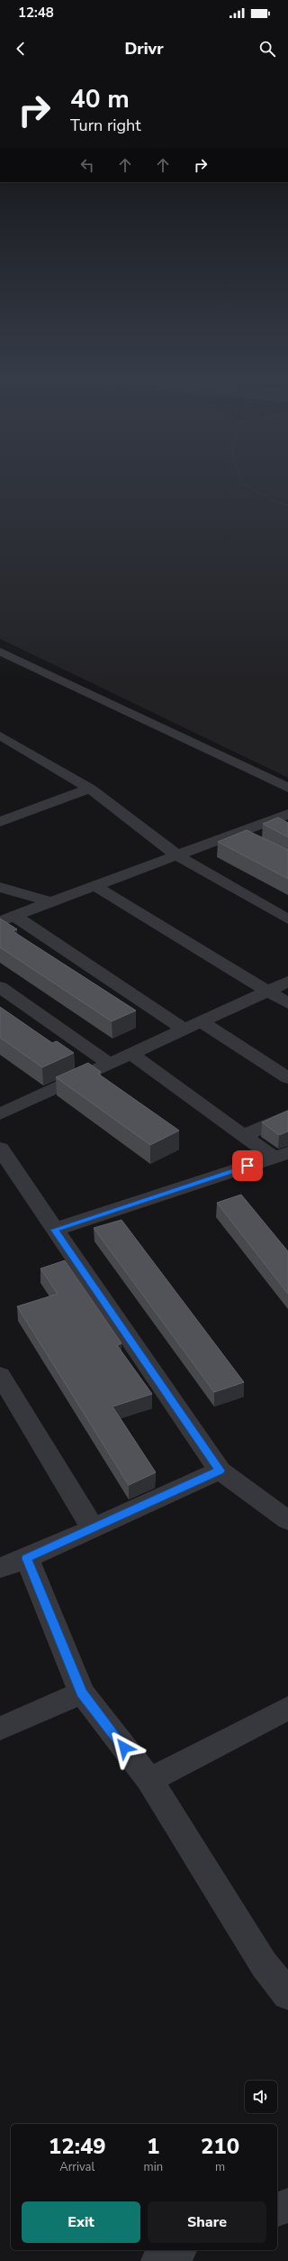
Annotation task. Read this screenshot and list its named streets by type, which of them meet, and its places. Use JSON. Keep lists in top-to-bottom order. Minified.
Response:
{"page":{"status":"12:48","header":"Drivr","turn":["40 m","Turn right"],"eta":["12:49","Arrival","1","min","210","m"],"buttons":["Exit","Share"]}}
